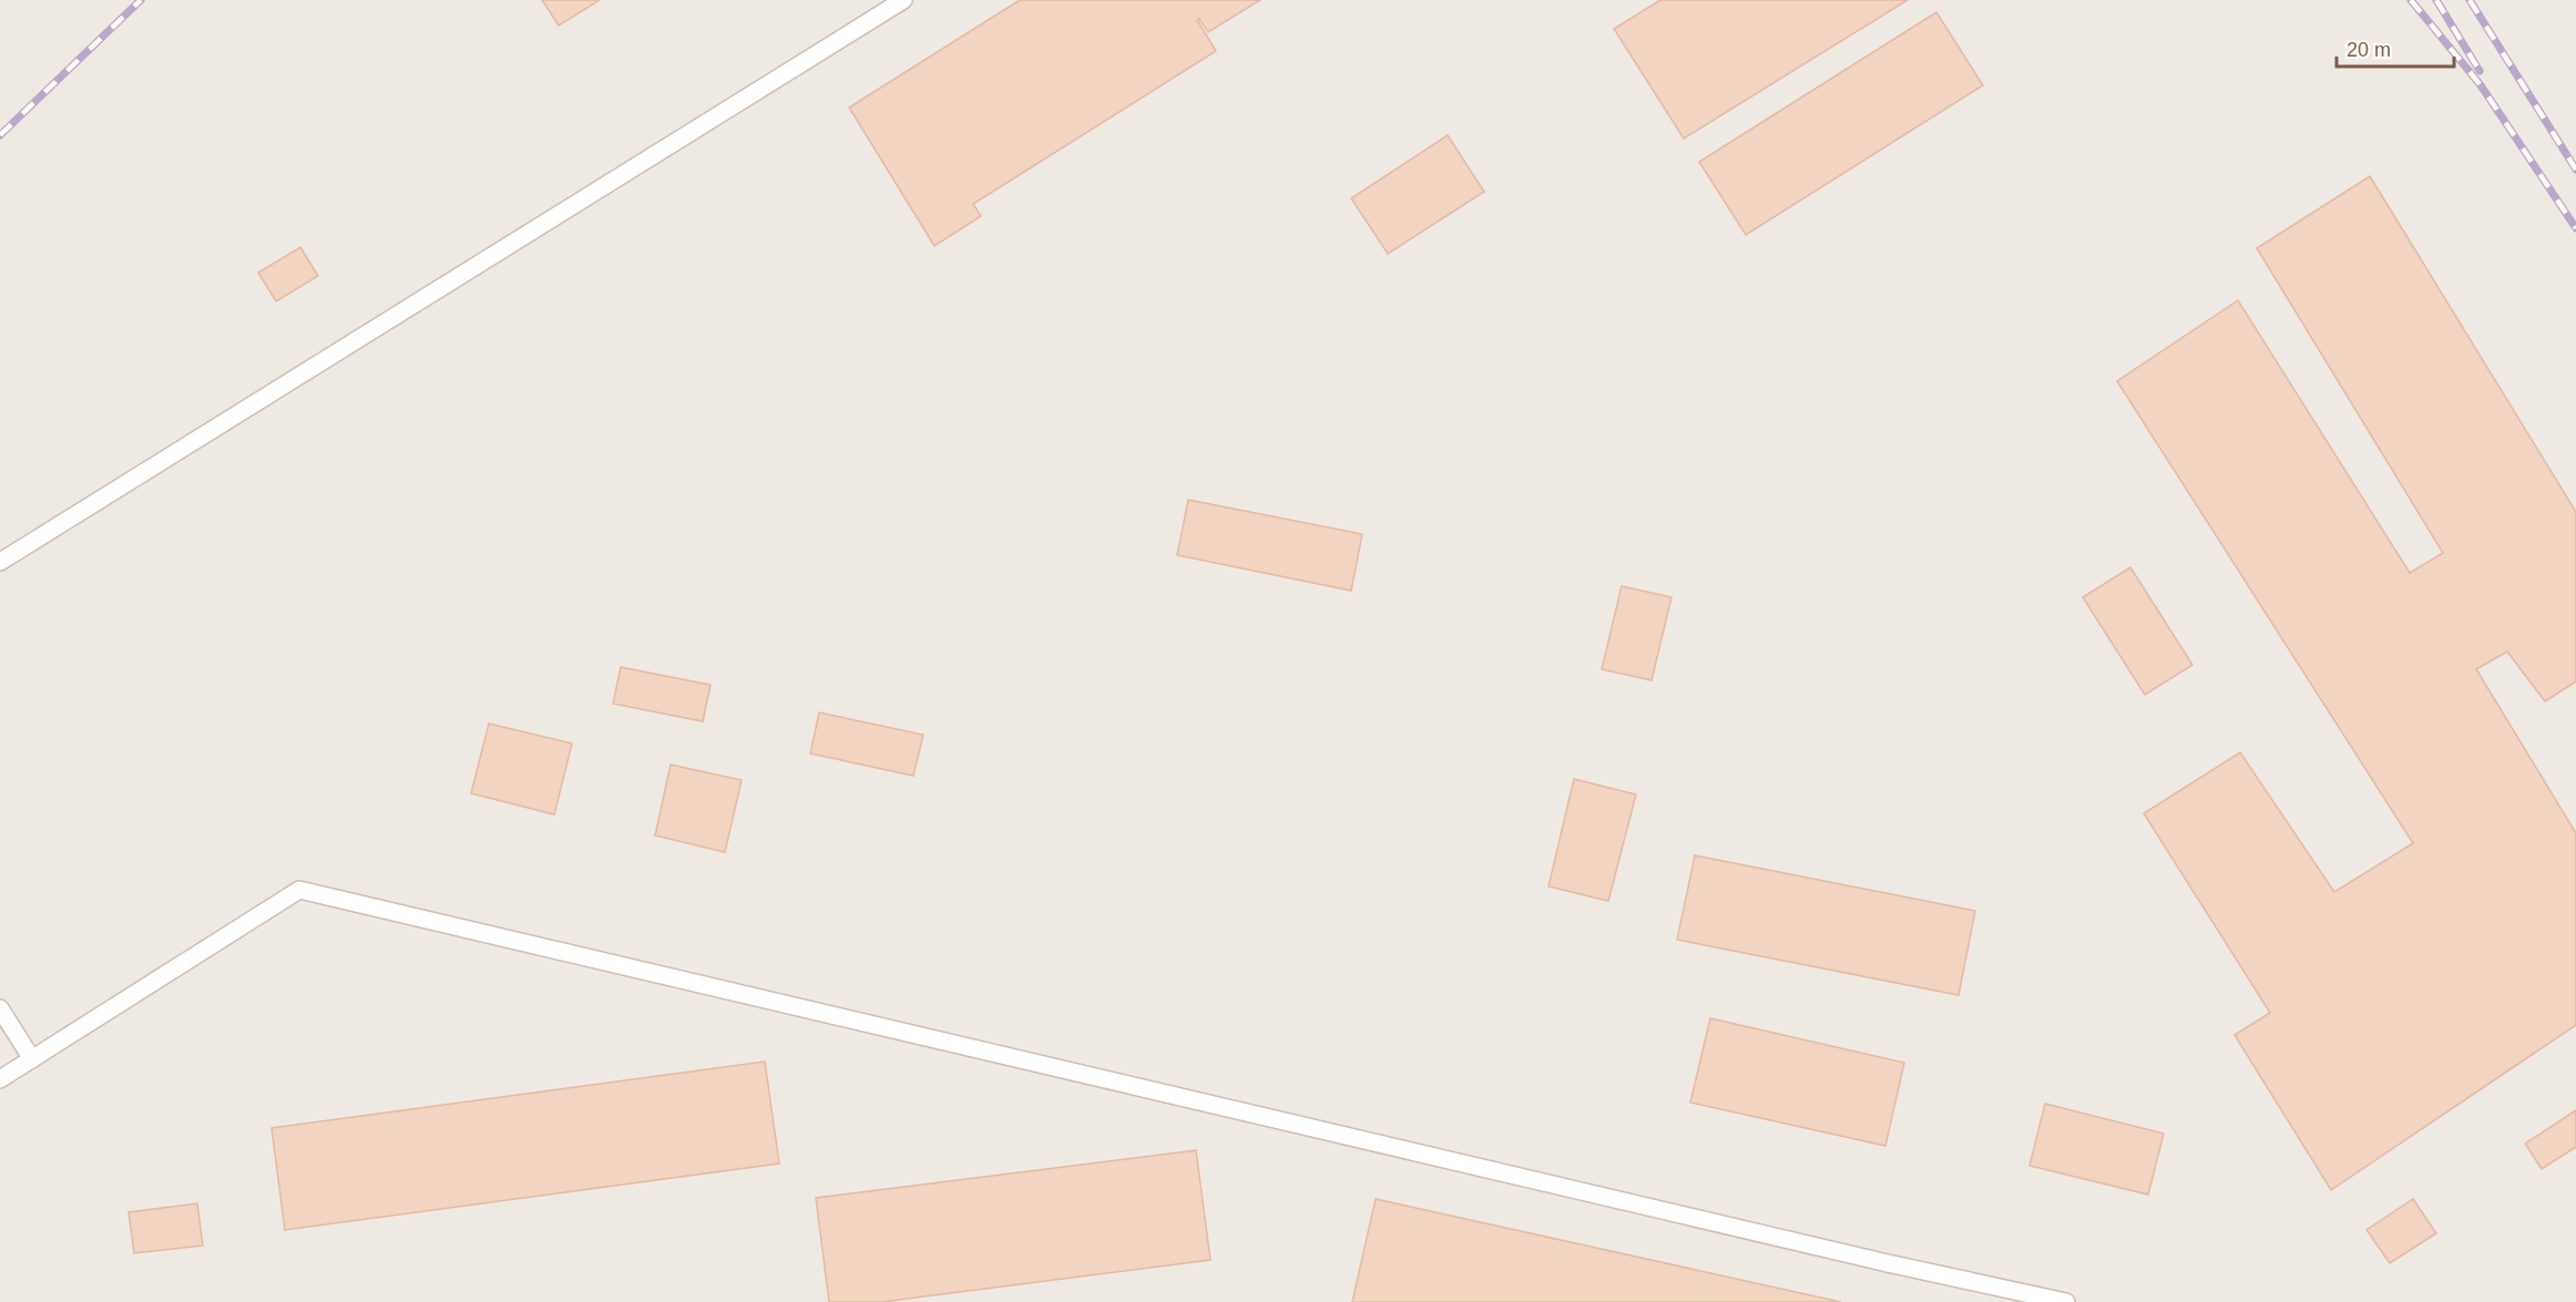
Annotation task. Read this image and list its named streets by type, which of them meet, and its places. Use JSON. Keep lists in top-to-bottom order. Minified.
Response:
{"scale_bar":"20 m"}
